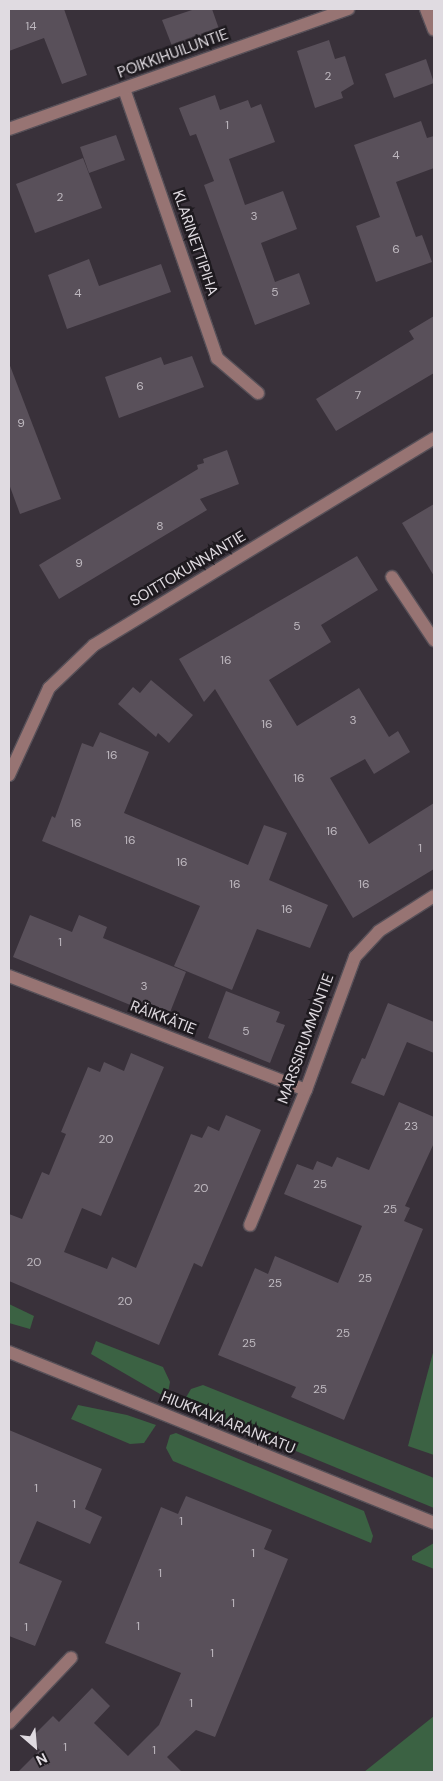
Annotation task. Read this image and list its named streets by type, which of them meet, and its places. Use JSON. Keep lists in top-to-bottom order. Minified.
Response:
{"streets":{"street":["POIKKIHUILUNTIE","KLARINETTIPIHA","SOITTOKUNNANTIE","RÄIKKÄTIE","MARSSIRUMMUNTIE","HIUKKAVAARANKATU"]},"crossings":[["POIKKIHUILUNTIE","KLARINETTIPIHA"],["RÄIKKÄTIE","MARSSIRUMMUNTIE"]],"house_numbers":["14","2","1","4","2","3","6","5","4","6","7","9","8","9","5","16","3","16","16","16","16","16","16","1","16","16","16","16","1","3","5","23","20","25","20","25","20","25","25","20","25","25","25","1","1","1","1","1","1","1","1","1","1","1","1"],"north":"bottom right"}
